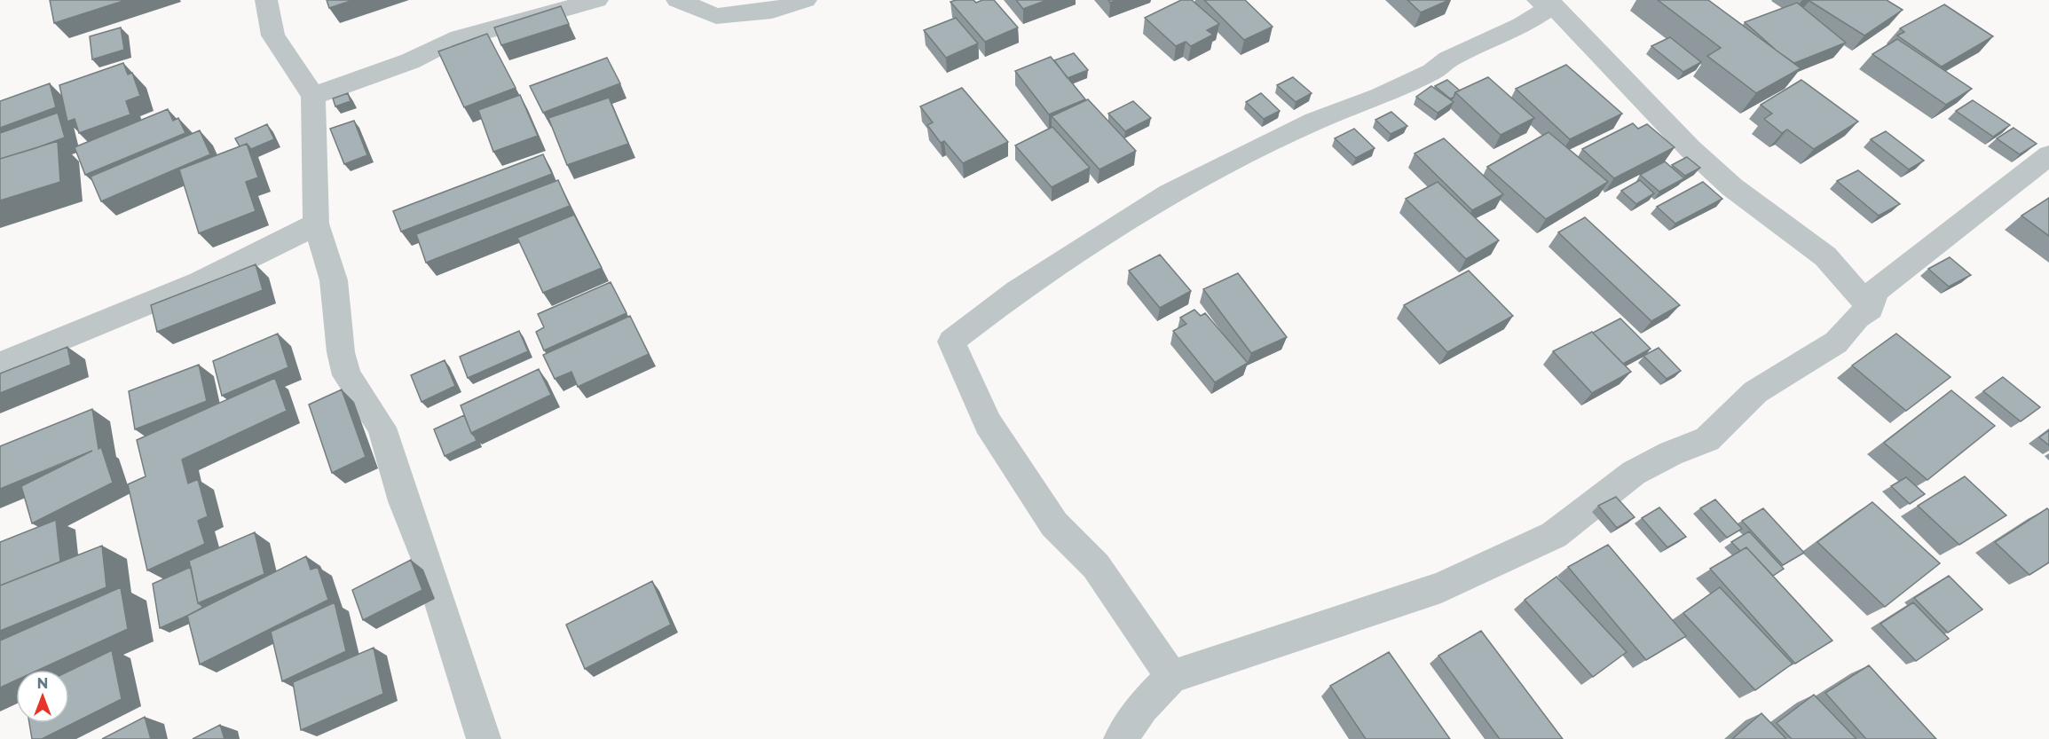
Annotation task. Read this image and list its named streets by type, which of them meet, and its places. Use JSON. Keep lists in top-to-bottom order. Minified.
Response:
{"north":"top"}
